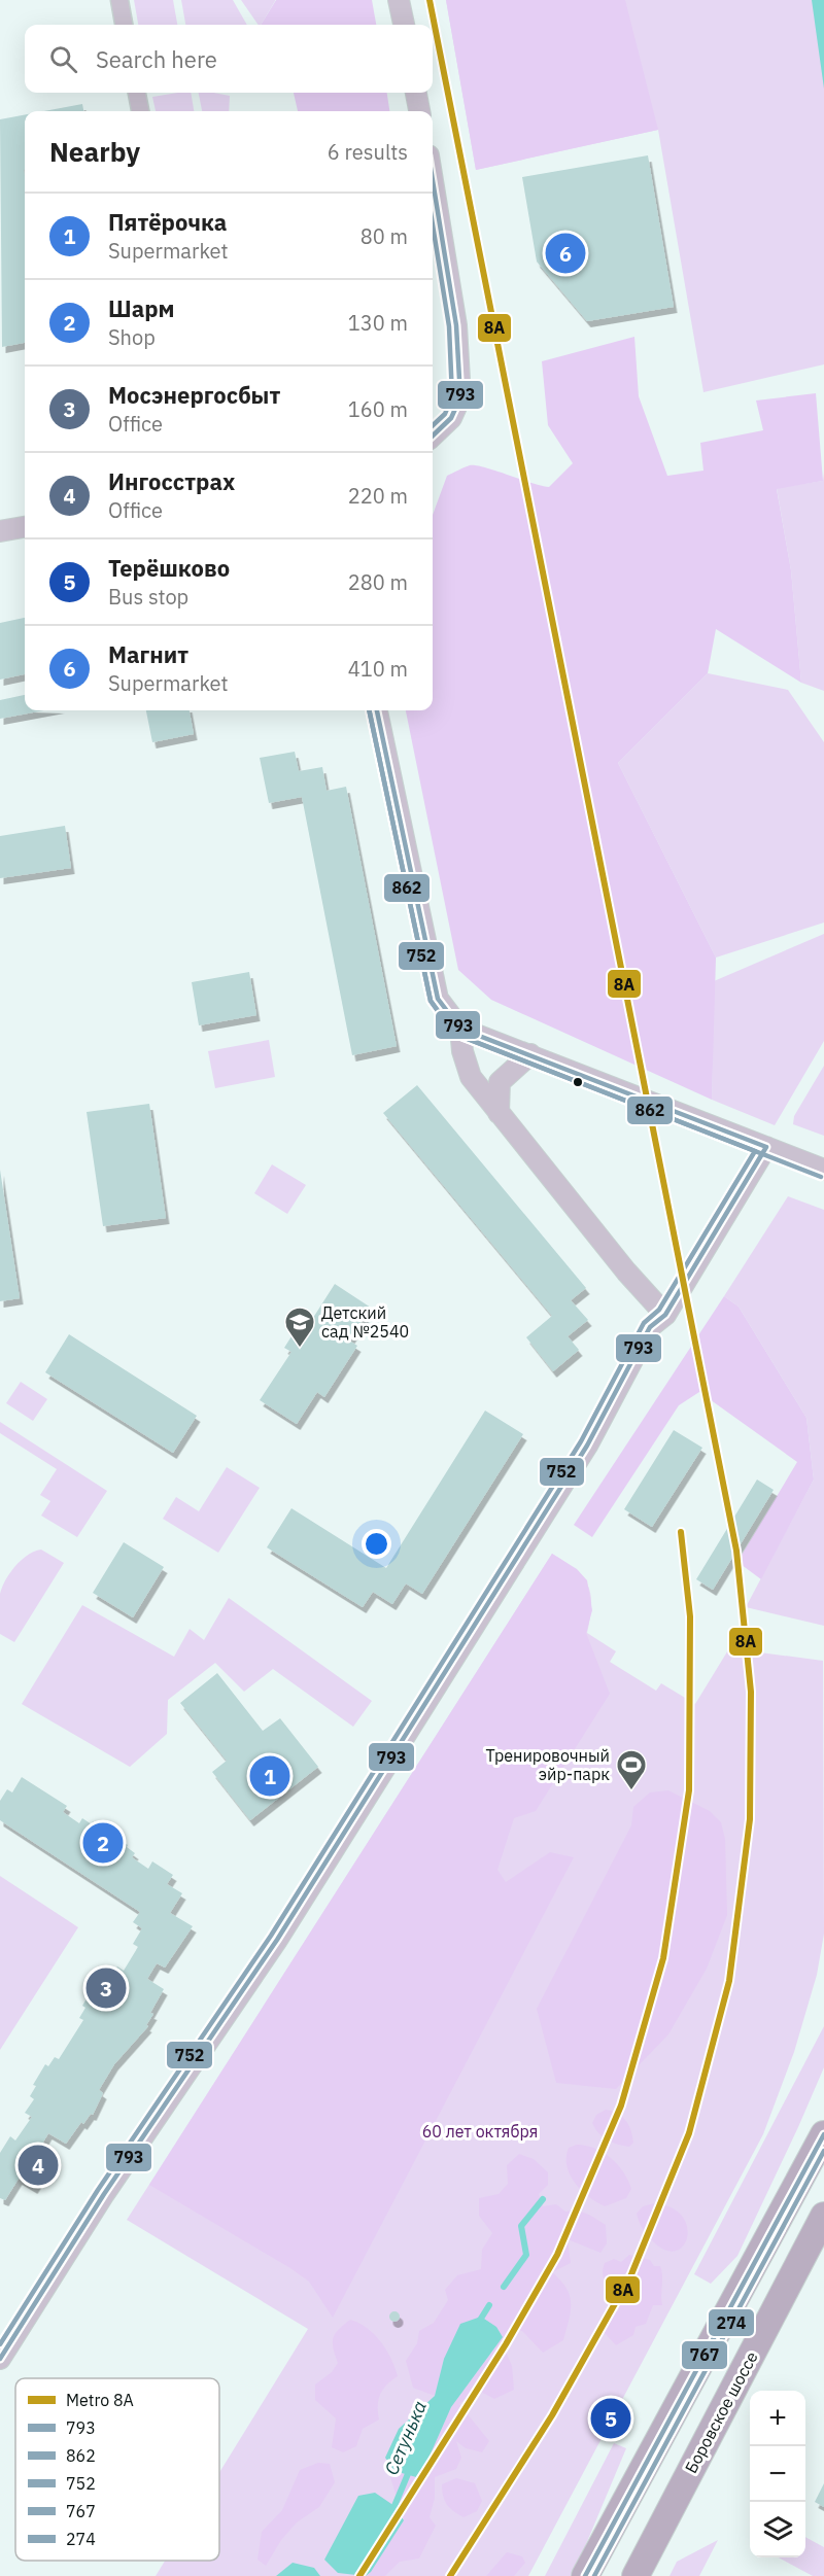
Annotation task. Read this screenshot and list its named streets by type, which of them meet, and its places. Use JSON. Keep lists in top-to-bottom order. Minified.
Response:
{"streets":{"main road":["Боровское шоссе"]},"water":["Сетунька"],"parks":["60 лет октября"],"places":{"school or university":["Детский сад №2540"],"sports":["Тренировочный эйр-парк"]},"lines":["metro line 8А","transit line 793","transit line 862","transit line 752","transit line 767","transit line 274"],"legend":["Metro 8А","793","862","752","767","274"],"page":{"search":"Search here","heading":["Nearby","6 results"],"list":[{"mark":"1","name":"Пятёрочка","note":"Supermarket","value":"80 m"},{"mark":"2","name":"Шарм","note":"Shop","value":"130 m"},{"mark":"3","name":"Мосэнергосбыт","note":"Office","value":"160 m"},{"mark":"4","name":"Ингосстрах","note":"Office","value":"220 m"},{"mark":"5","name":"Терёшково","note":"Bus stop","value":"280 m"},{"mark":"6","name":"Магнит","note":"Supermarket","value":"410 m"}],"pins":["6","1","2","3","4","5"],"map_buttons":["+","−"]}}
